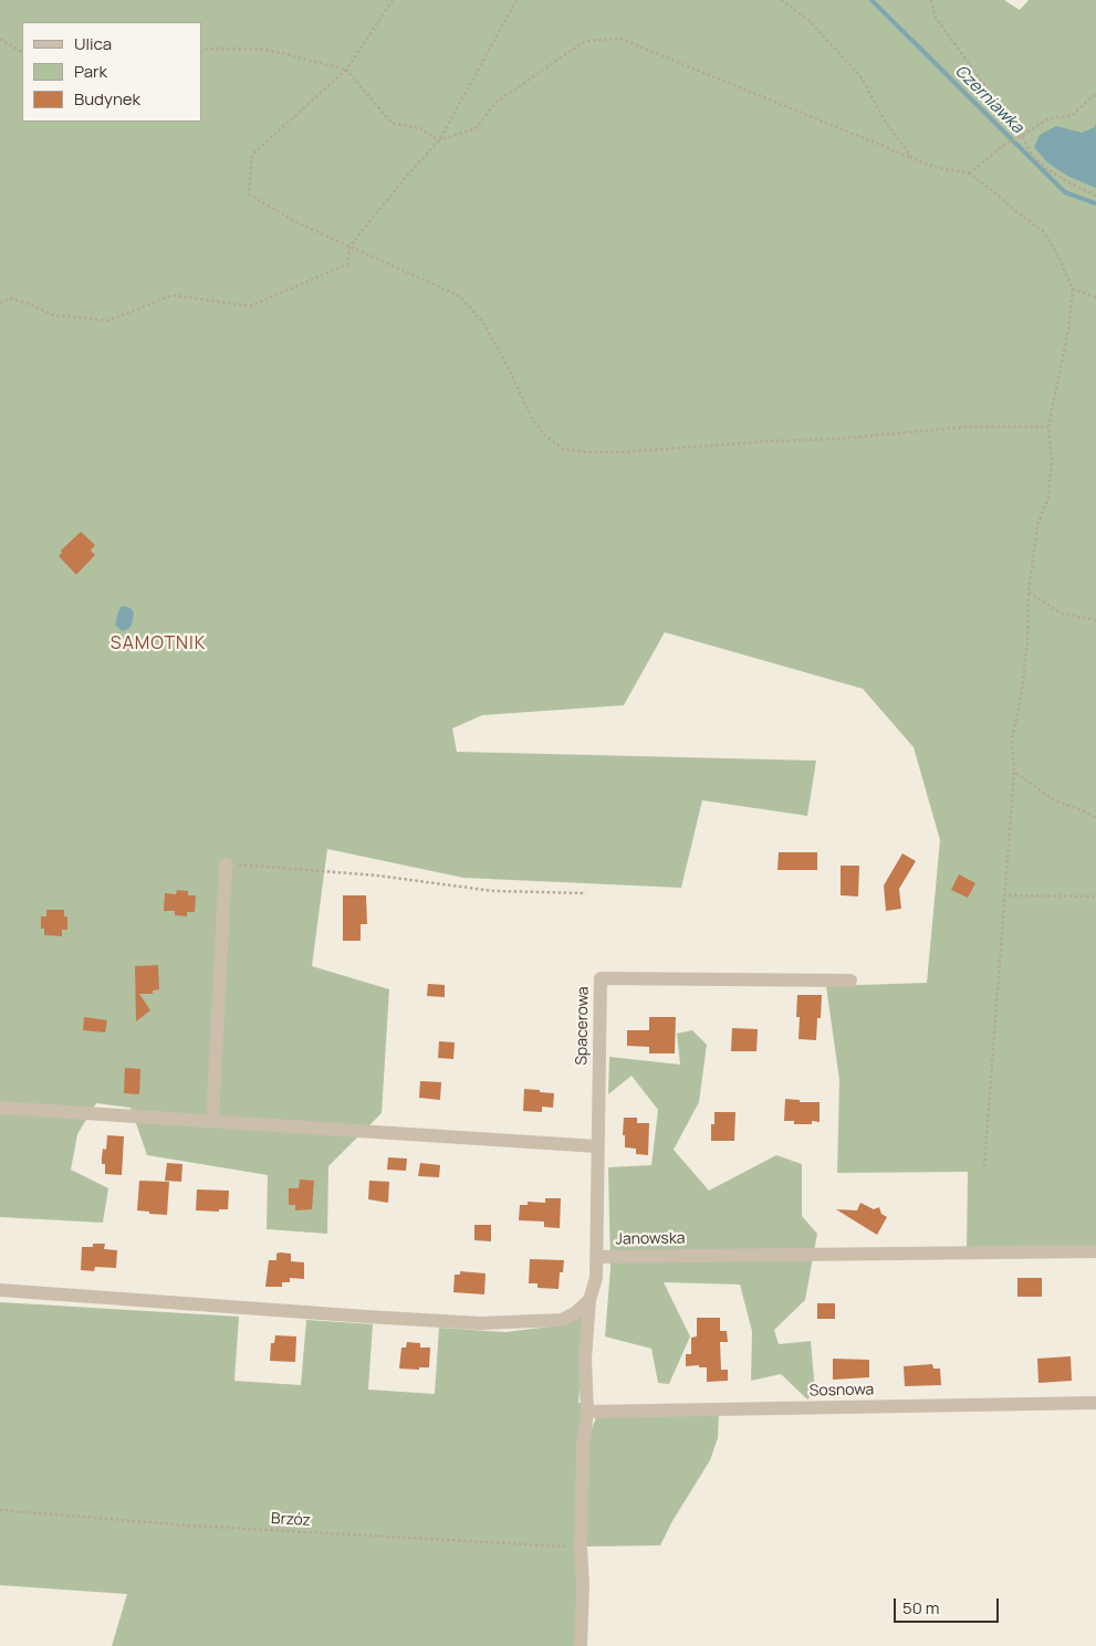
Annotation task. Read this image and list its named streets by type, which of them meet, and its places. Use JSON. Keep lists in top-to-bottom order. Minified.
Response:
{"streets":{"street":["Spacerowa","Janowska","Sosnowa"],"path":["Brzóz"]},"crossings":[["Spacerowa","Janowska"],["Janowska","Sosnowa"],["Janowska","Brzóz"]],"districts":["SAMOTNIK"],"water":["Czerniawka"],"legend":["Ulica","Park","Budynek"],"scale_bar":"50 m"}
